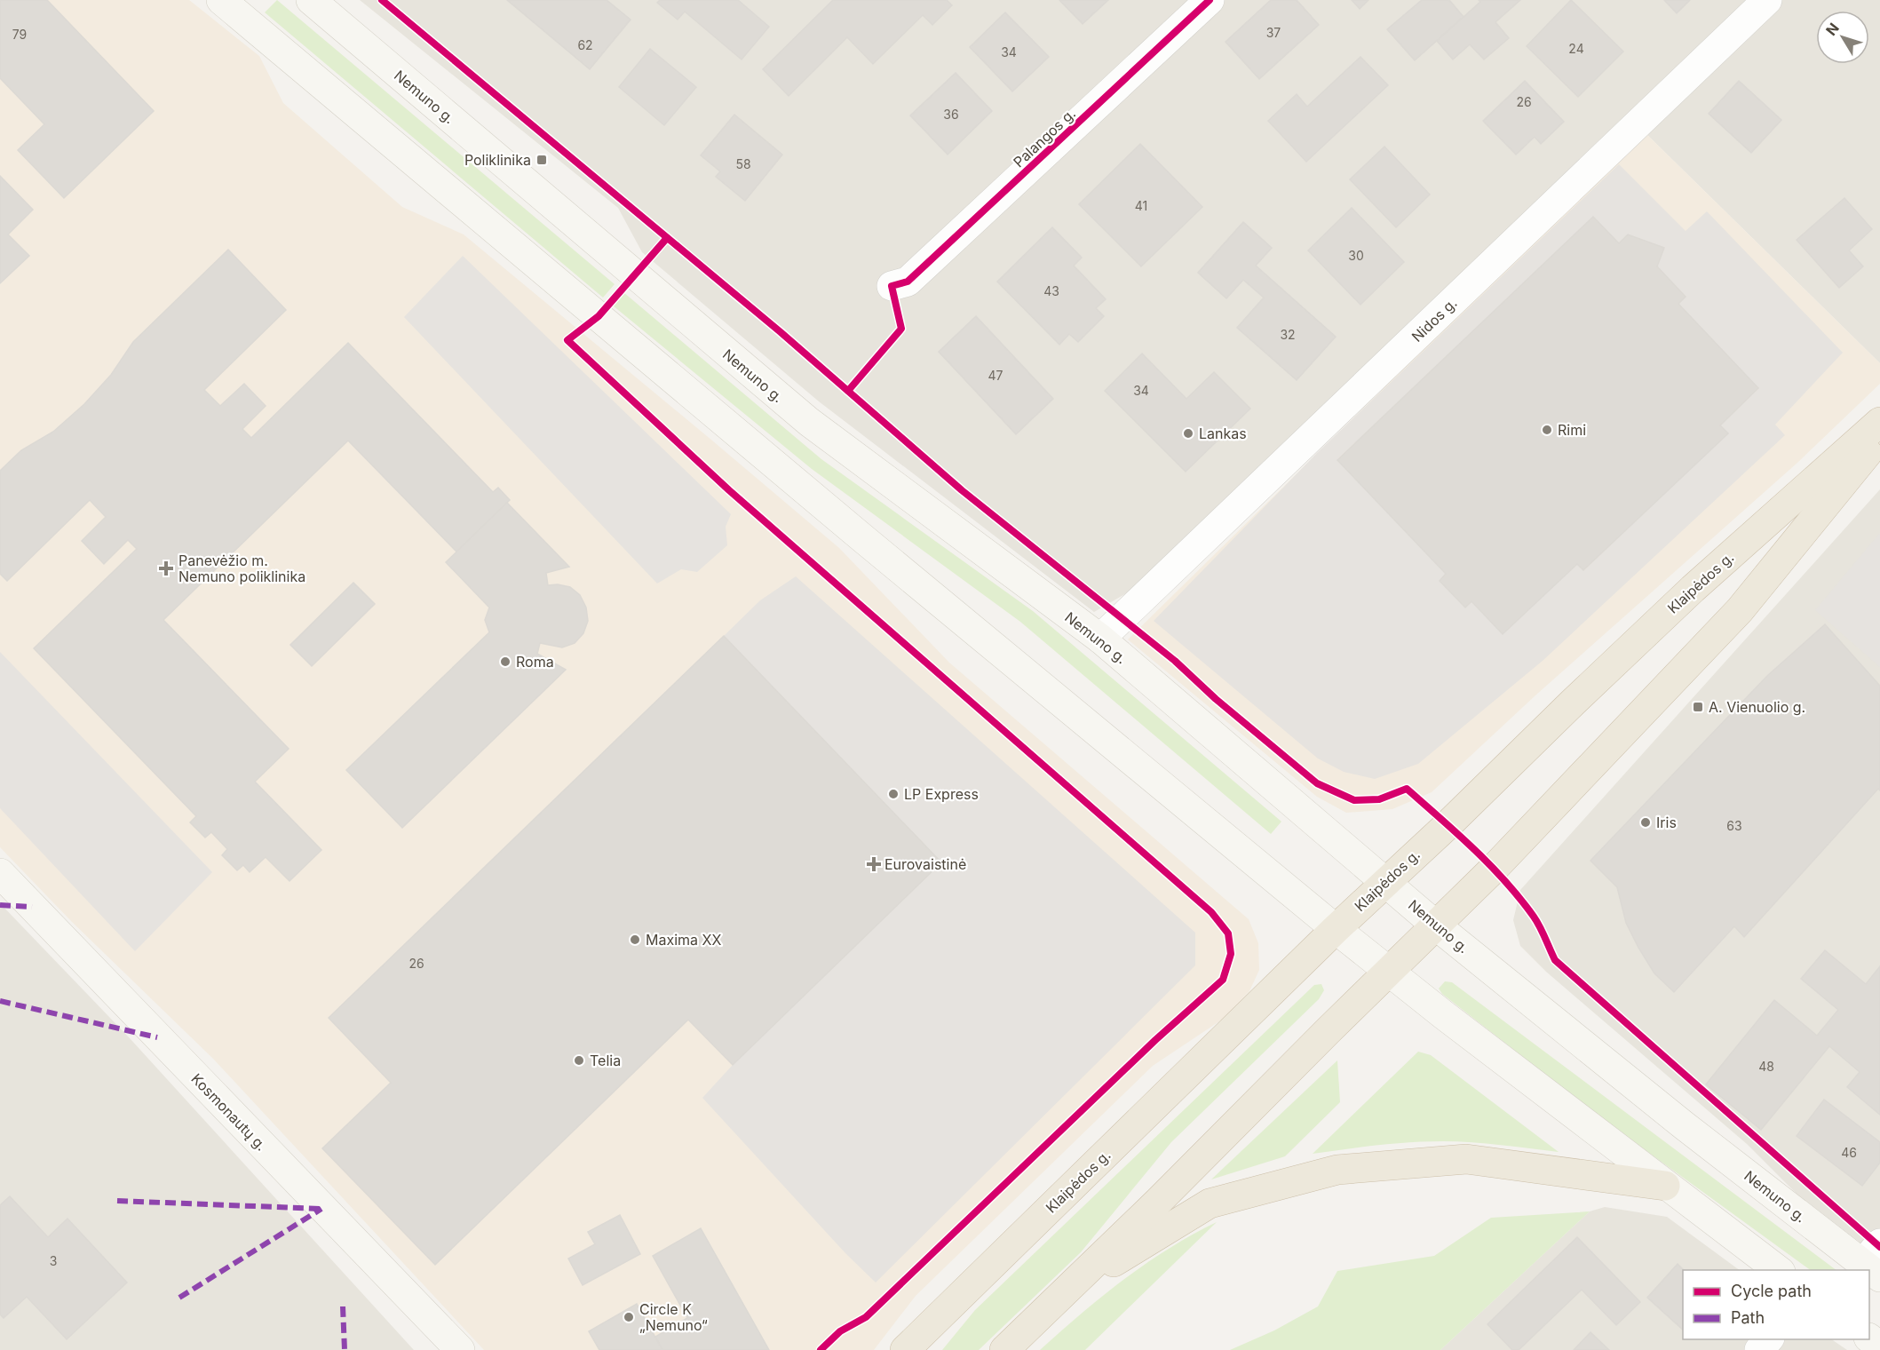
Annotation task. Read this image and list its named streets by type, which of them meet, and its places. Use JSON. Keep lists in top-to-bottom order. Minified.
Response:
{"streets":{"highway":["Klaipėdos g."],"main road":["Nemuno g.","Kosmonautų g."],"street":["Palangos g.","Nidos g."]},"crossings":[["Nemuno g.","Nidos g."],["Nemuno g.","Klaipėdos g."]],"places":{"transit":["Poliklinika","A. Vienuolio g."],"other":["Rimi","Lankas","Roma","LP Express","Iris","Maxima XX","Telia","Circle K „Nemuno“"],"health":["Panevėžio m. Nemuno poliklinika","Eurovaistinė"]},"house_numbers":["37","79","62","24","34","26","36","58","41","30","43","32","47","34","63","26","48","46","3"],"legend":["Cycle path","Path"],"north":"top left"}
